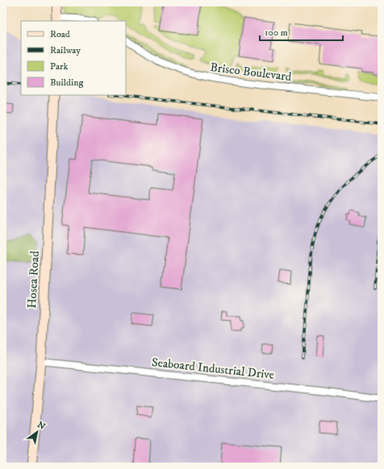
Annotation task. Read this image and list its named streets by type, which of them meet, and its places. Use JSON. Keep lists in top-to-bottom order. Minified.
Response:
{"streets":{"street":["Brisco Boulevard","Hosea Road","Seaboard Industrial Drive"]},"crossings":[["Hosea Road","Seaboard Industrial Drive"]],"legend":["Road","Railway","Park","Building"],"scale_bar":"100 m","north":"top right"}
